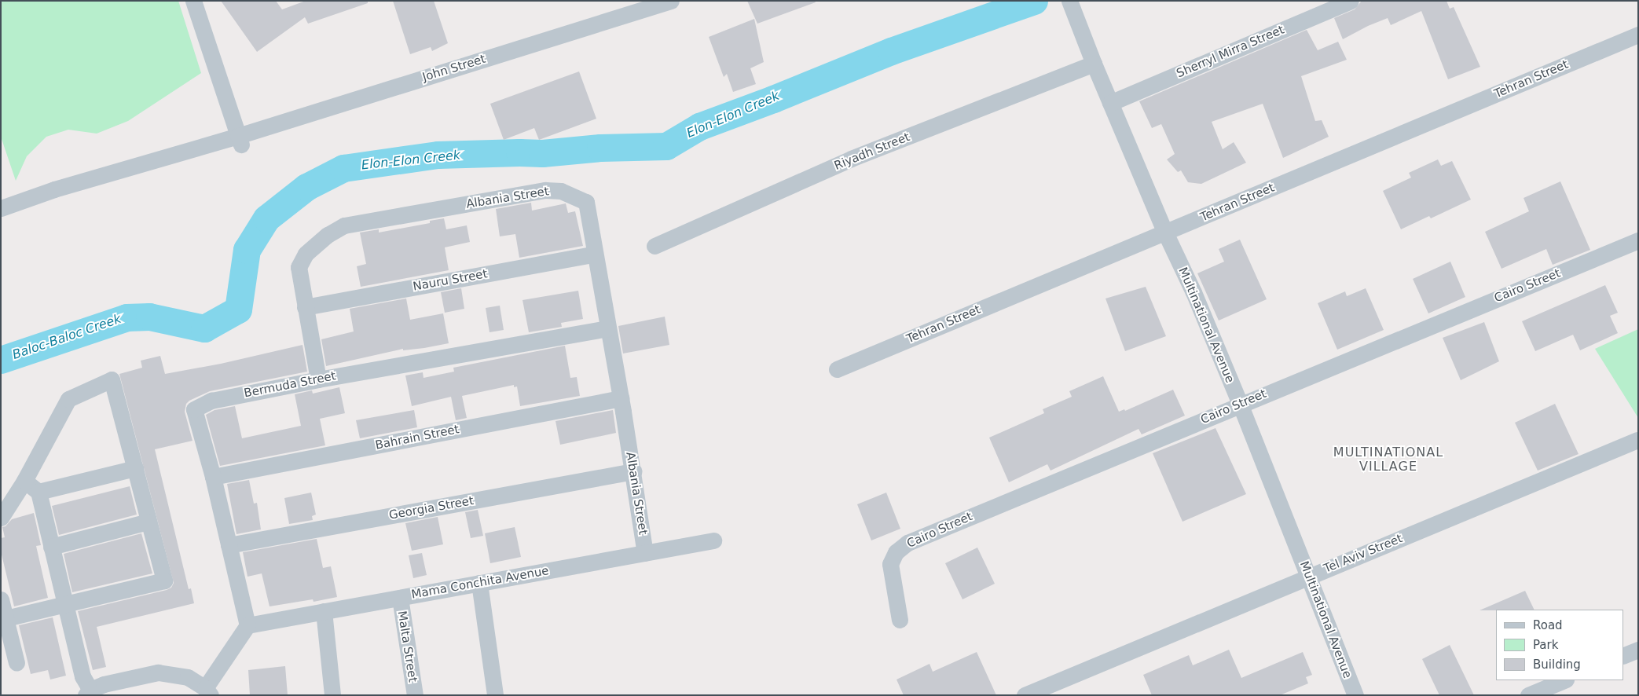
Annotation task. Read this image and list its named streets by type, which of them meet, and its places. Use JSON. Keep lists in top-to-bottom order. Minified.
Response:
{"streets":{"street":["Sherryl Mirra Street","John Street","Tehran Street","Riyadh Street","Albania Street","Nauru Street","Cairo Street","Multinational Avenue","Bermuda Street","Bahrain Street","Georgia Street","Tel Aviv Street","Mama Conchita Avenue","Malta Street"]},"crossings":[["Sherryl Mirra Street","Multinational Avenue"],["Tehran Street","Multinational Avenue"],["Riyadh Street","Multinational Avenue"],["Albania Street","Nauru Street"],["Albania Street","Bermuda Street"],["Albania Street","Bahrain Street"],["Albania Street","Georgia Street"],["Albania Street","Mama Conchita Avenue"],["Cairo Street","Multinational Avenue"],["Multinational Avenue","Tel Aviv Street"],["Bermuda Street","Bahrain Street"],["Bermuda Street","Georgia Street"],["Bermuda Street","Mama Conchita Avenue"],["Mama Conchita Avenue","Malta Street"]],"districts":["MULTINATIONAL VILLAGE"],"water":["Elon-Elon Creek","Baloc-Baloc Creek"],"legend":["Road","Park","Building"]}
